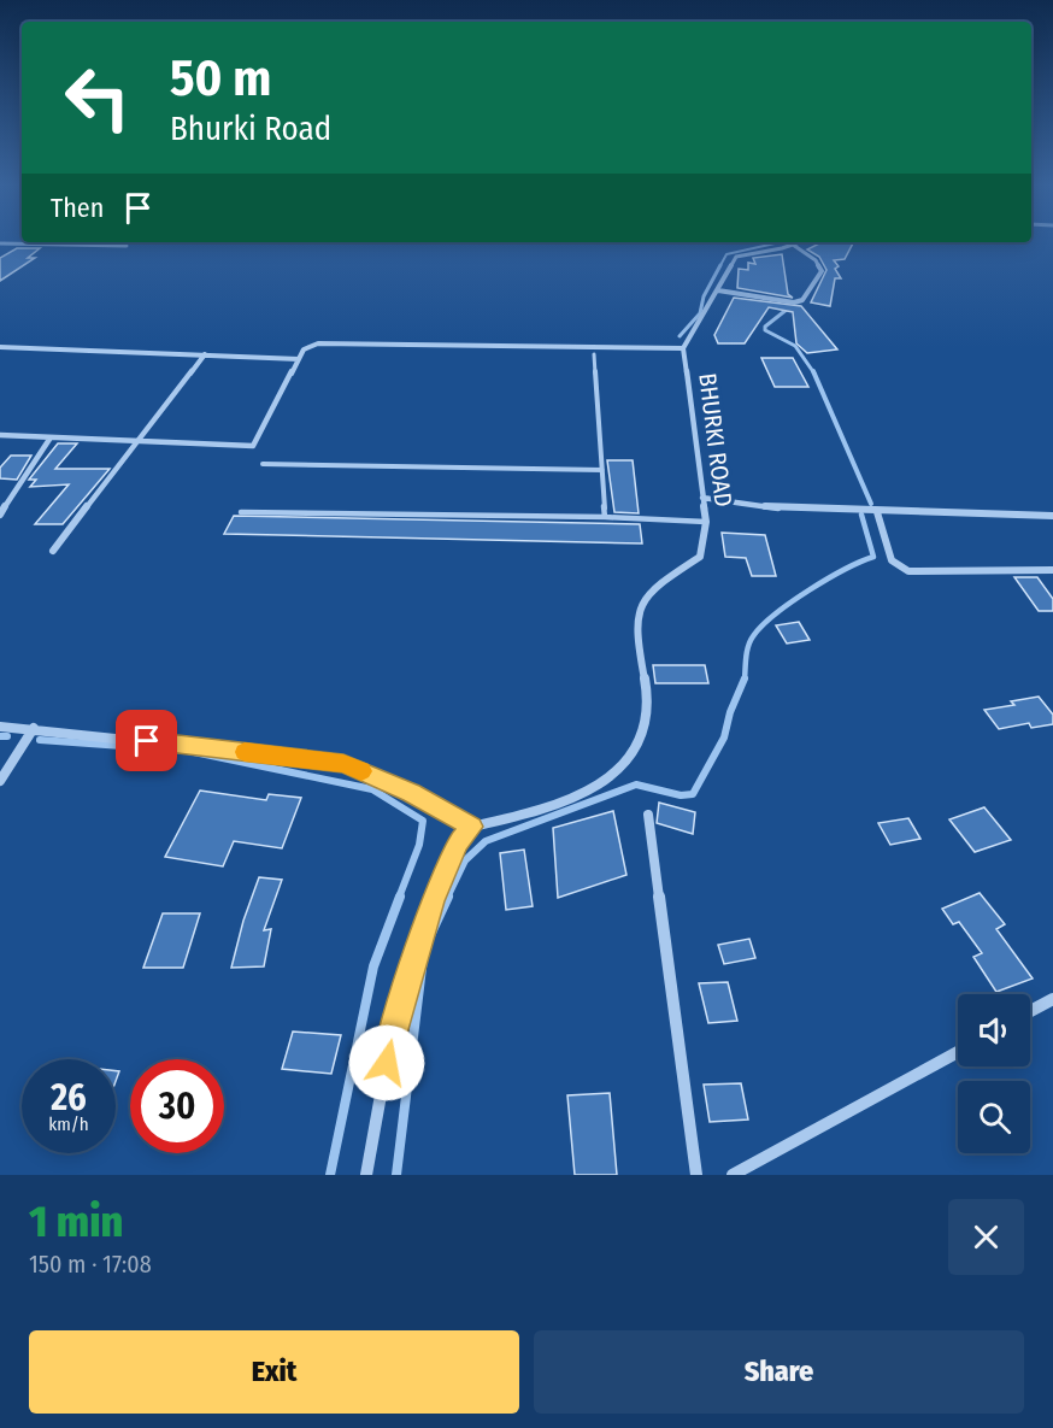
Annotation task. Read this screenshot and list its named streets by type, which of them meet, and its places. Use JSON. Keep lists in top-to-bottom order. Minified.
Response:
{"streets":{"street":["BHURKI ROAD"]},"page":{"turn":["50 m","Bhurki Road"],"then":"Then","speed":"26 km/h","limit":"30","heading":["1 min","150 m · 17:08"],"buttons":["Exit","Share"]}}
